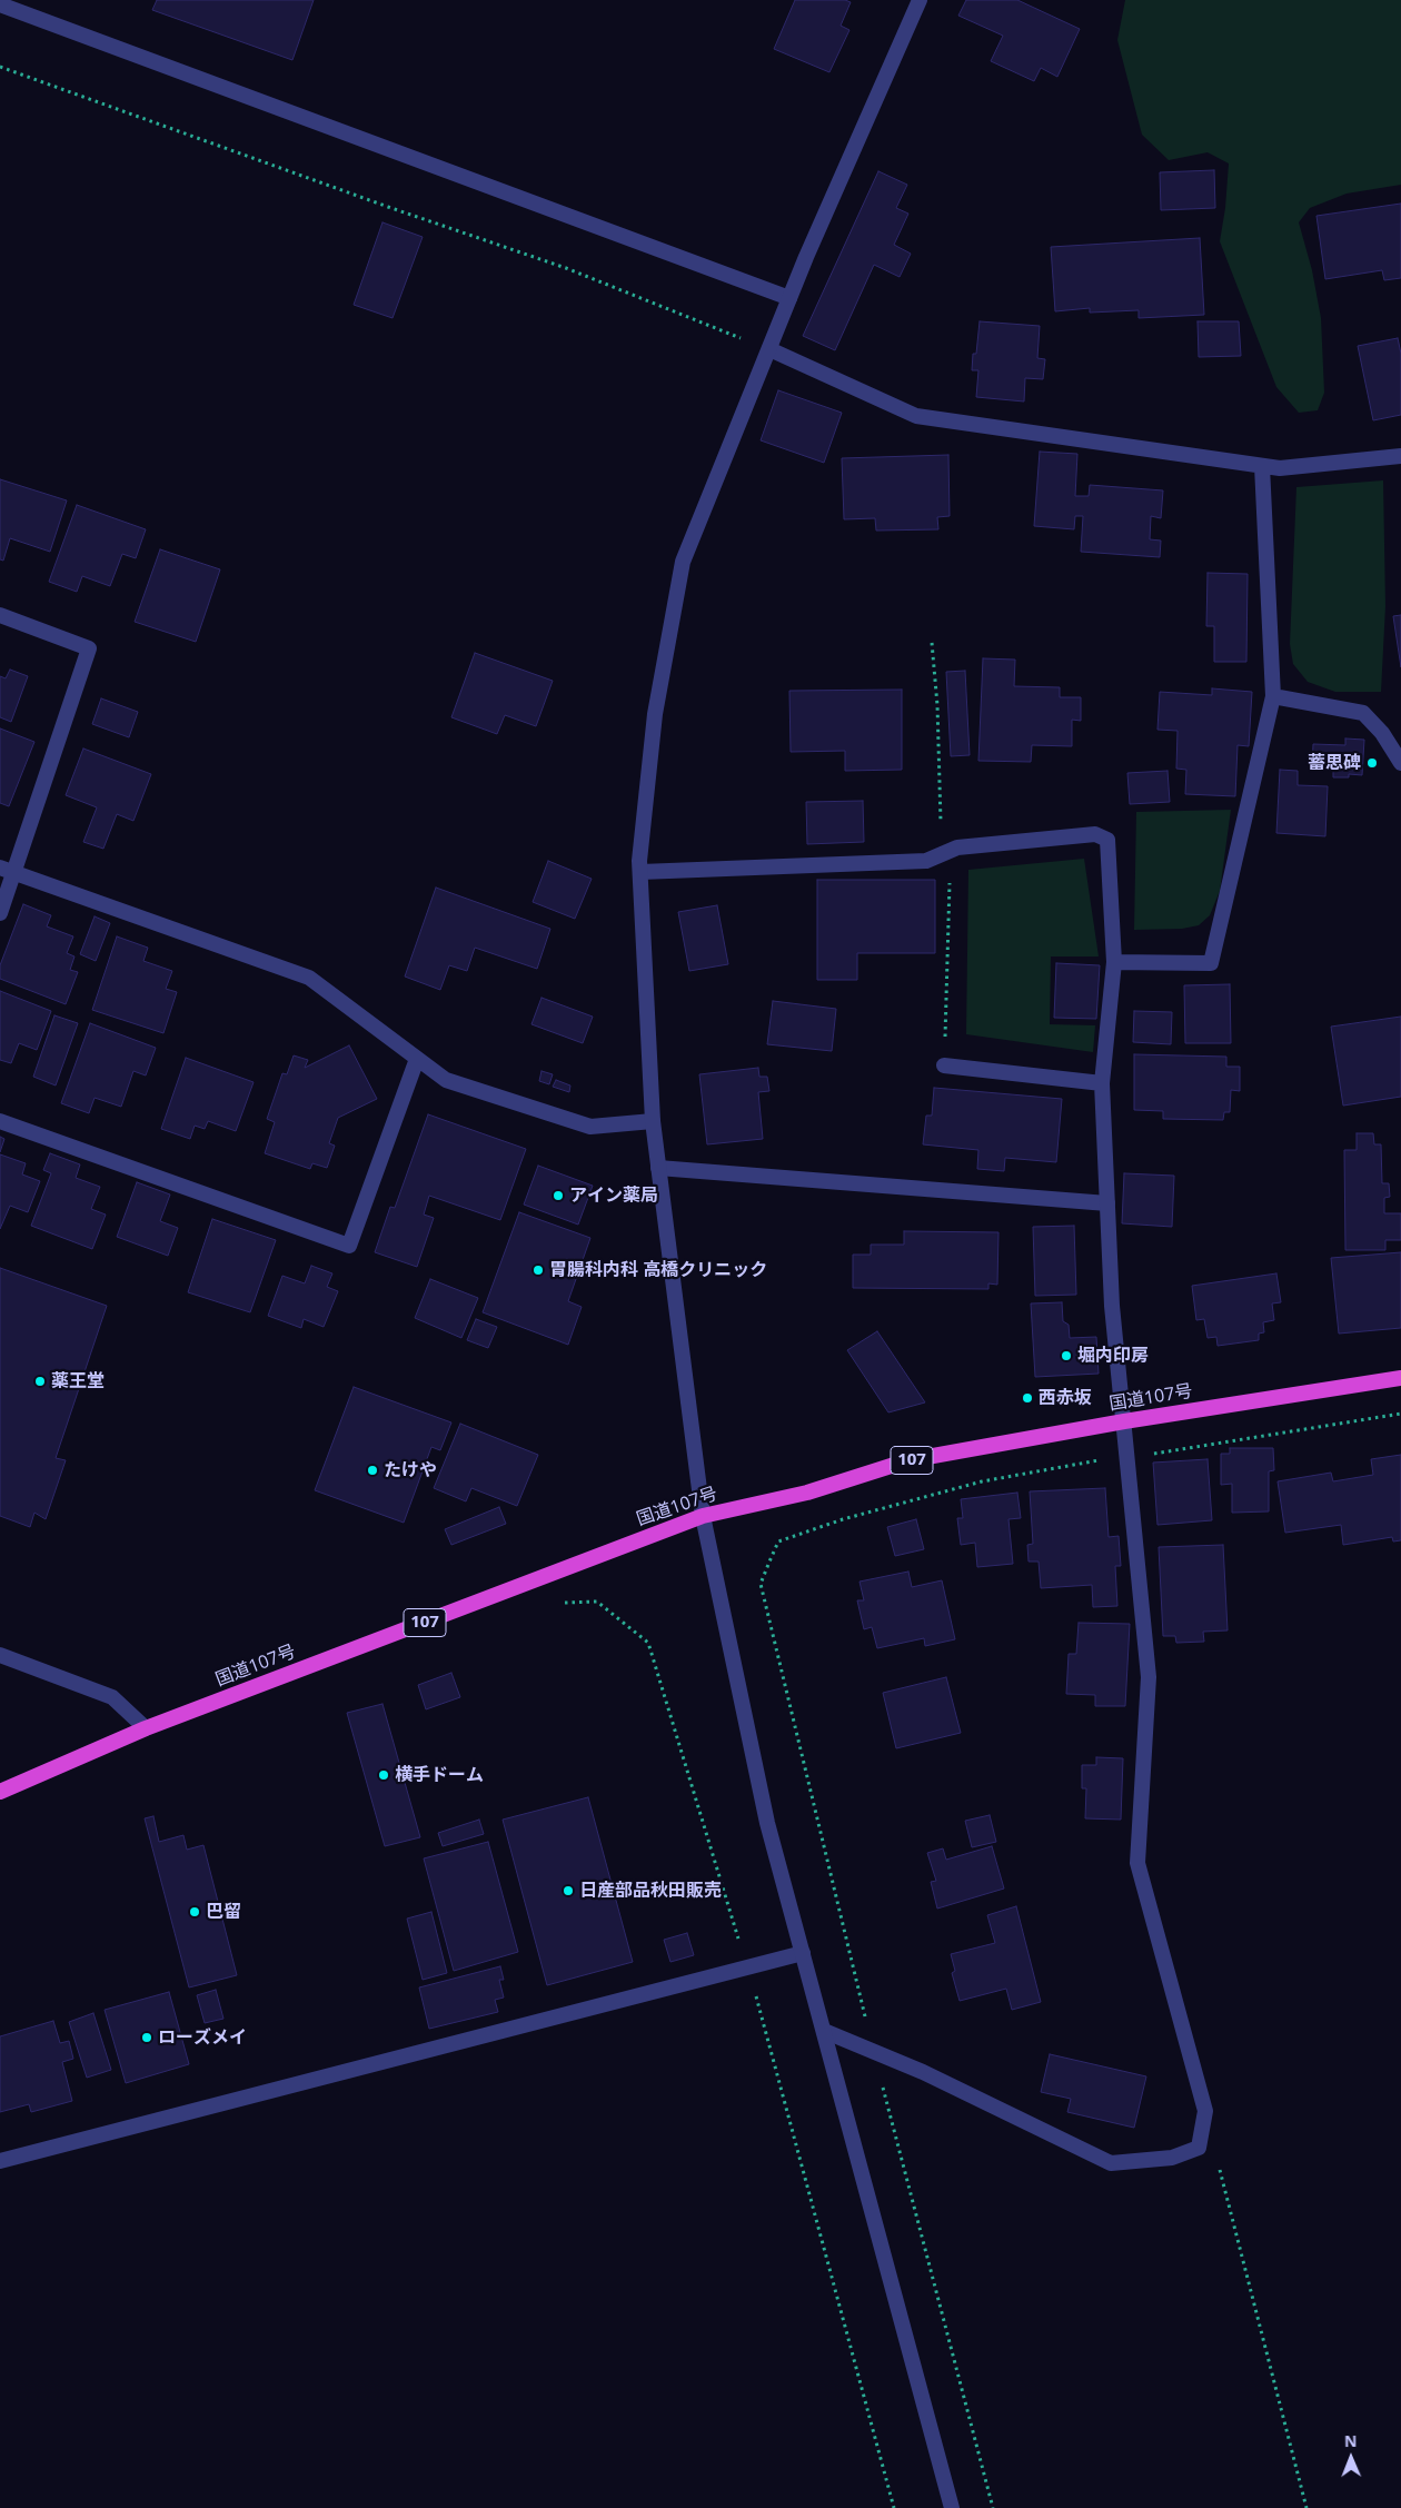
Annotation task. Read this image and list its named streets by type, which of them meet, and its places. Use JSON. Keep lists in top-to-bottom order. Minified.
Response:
{"streets":{"highway":["国道107号","107"]},"places":["蓄思碑","アイン薬局","胃腸科内科 高橋クリニック","堀内印房","薬王堂","西赤坂","たけや","横手ドーム","日産部品秋田販売","巴留","ローズメイ"],"north":"top"}
